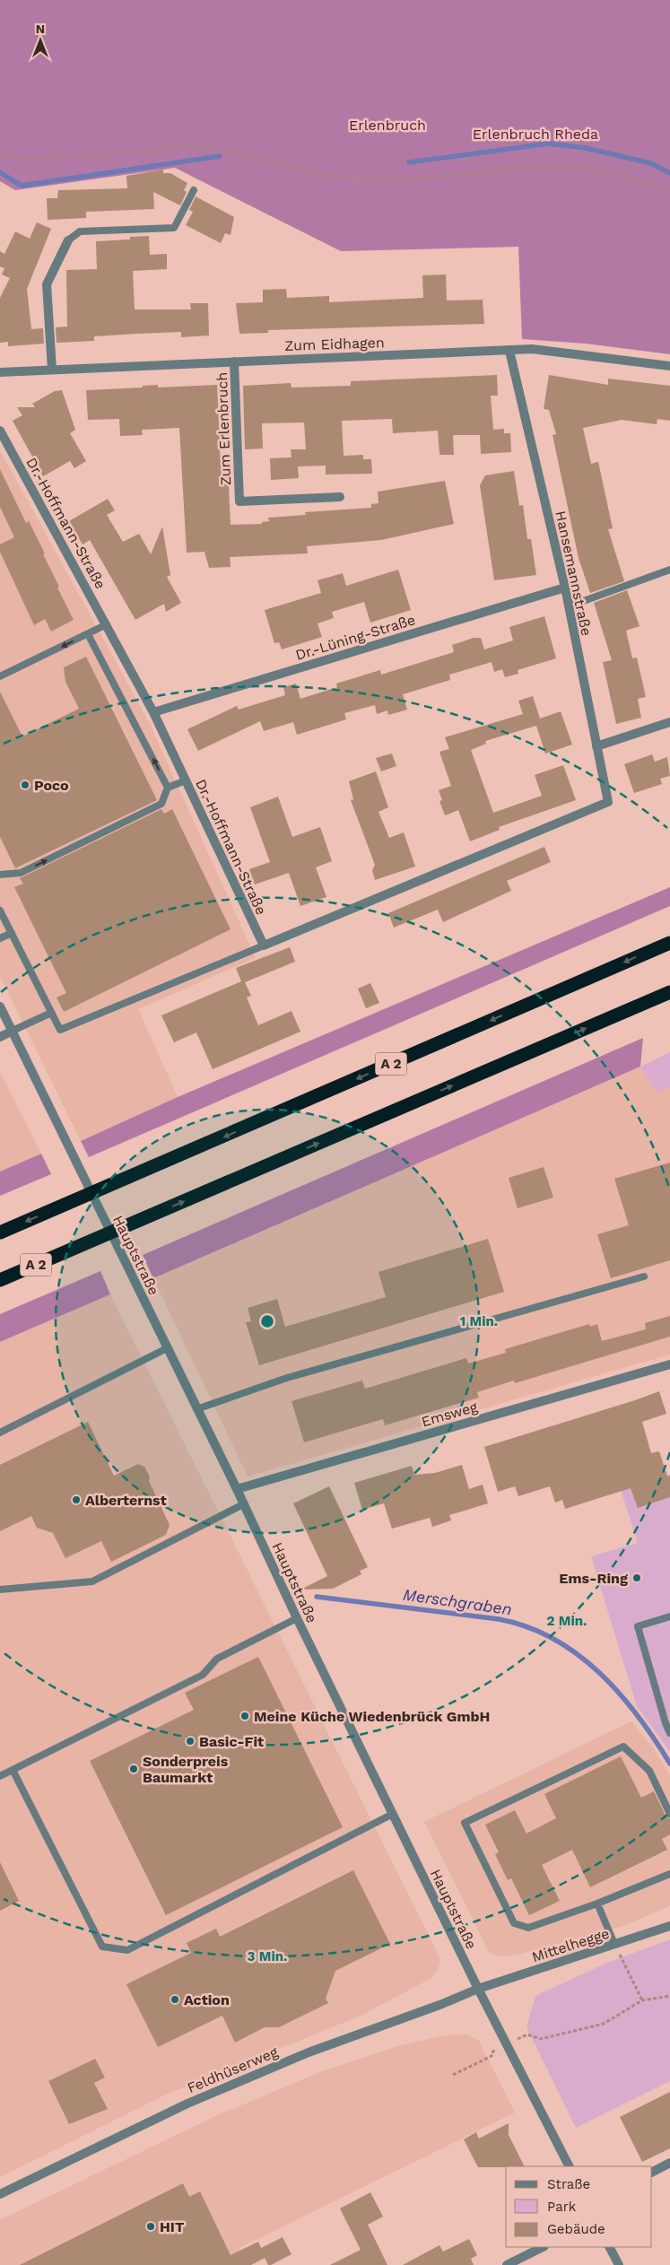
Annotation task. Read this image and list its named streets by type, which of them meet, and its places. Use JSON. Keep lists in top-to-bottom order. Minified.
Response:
{"streets":{"highway":["A 2"],"street":["Zum Eidhagen","Zum Erlenbruch","Dr.-Hoffmann-Straße","Hansemannstraße","Dr.-Lüning-Straße","Hauptstraße","Emsweg","Mittelhegge","Feldhüserweg"]},"crossings":[["Zum Eidhagen","Zum Erlenbruch"],["Zum Eidhagen","Hansemannstraße"],["Dr.-Hoffmann-Straße","Hansemannstraße"],["Dr.-Hoffmann-Straße","Dr.-Lüning-Straße"],["Hansemannstraße","Dr.-Lüning-Straße"],["Hauptstraße","Emsweg"],["Hauptstraße","Mittelhegge"],["Hauptstraße","Feldhüserweg"],["Mittelhegge","Feldhüserweg"]],"water":["Merschgraben"],"parks":["Erlenbruch","Erlenbruch Rheda"],"places":["Poco","Alberternst","Ems-Ring","Meine Küche Wiedenbrück GmbH","Basic-Fit","Sonderpreis Baumarkt","Action","HIT"],"legend":["Straße","Park","Gebäude"],"north":"top","rings":["1 Min.","2 Min.","3 Min."]}
